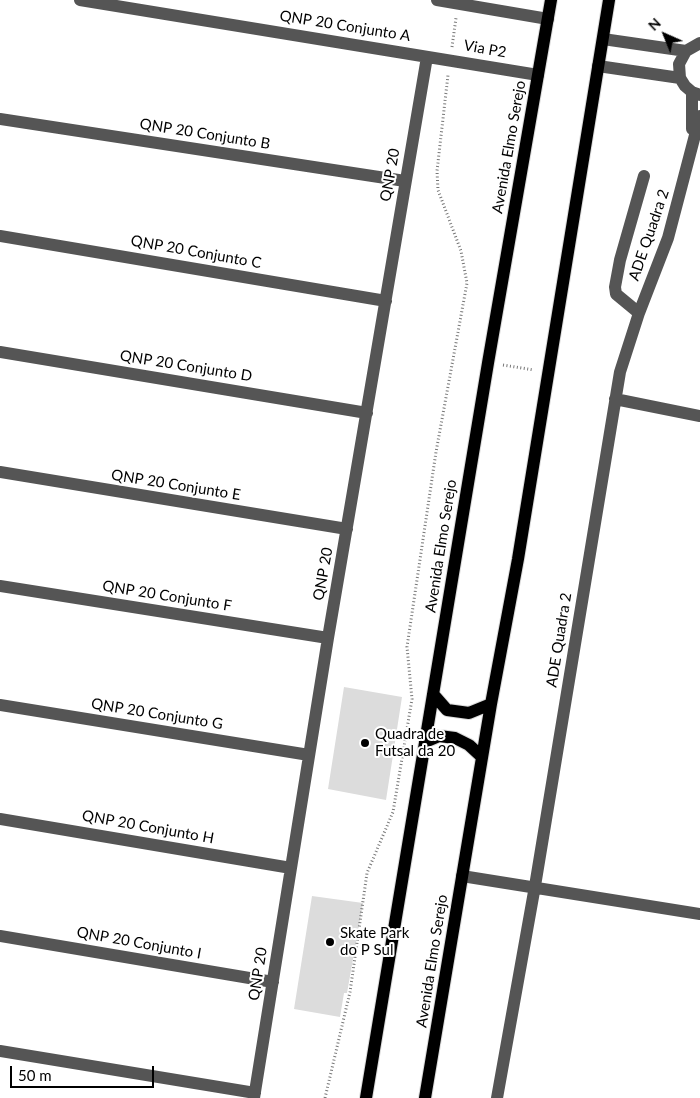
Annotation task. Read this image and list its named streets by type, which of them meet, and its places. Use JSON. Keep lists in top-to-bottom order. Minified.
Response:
{"streets":{"main road":["Avenida Elmo Serejo"],"street":["QNP 20 Conjunto A","Via P2","QNP 20 Conjunto B","QNP 20","ADE Quadra 2","QNP 20 Conjunto C","QNP 20 Conjunto D","QNP 20 Conjunto E","QNP 20 Conjunto F","QNP 20 Conjunto G","QNP 20 Conjunto H","QNP 20 Conjunto I"]},"crossings":[["QNP 20 Conjunto A","Via P2"],["QNP 20 Conjunto A","QNP 20"],["Via P2","Avenida Elmo Serejo"],["Via P2","QNP 20"],["QNP 20 Conjunto B","QNP 20"],["QNP 20","QNP 20 Conjunto C"],["QNP 20","QNP 20 Conjunto D"],["QNP 20","QNP 20 Conjunto E"],["QNP 20","QNP 20 Conjunto F"],["QNP 20","QNP 20 Conjunto G"],["QNP 20","QNP 20 Conjunto H"],["QNP 20","QNP 20 Conjunto I"]],"places":["Quadra de Futsal da 20","Skate Park do P Sul"],"scale_bar":"50 m","north":"top left"}
